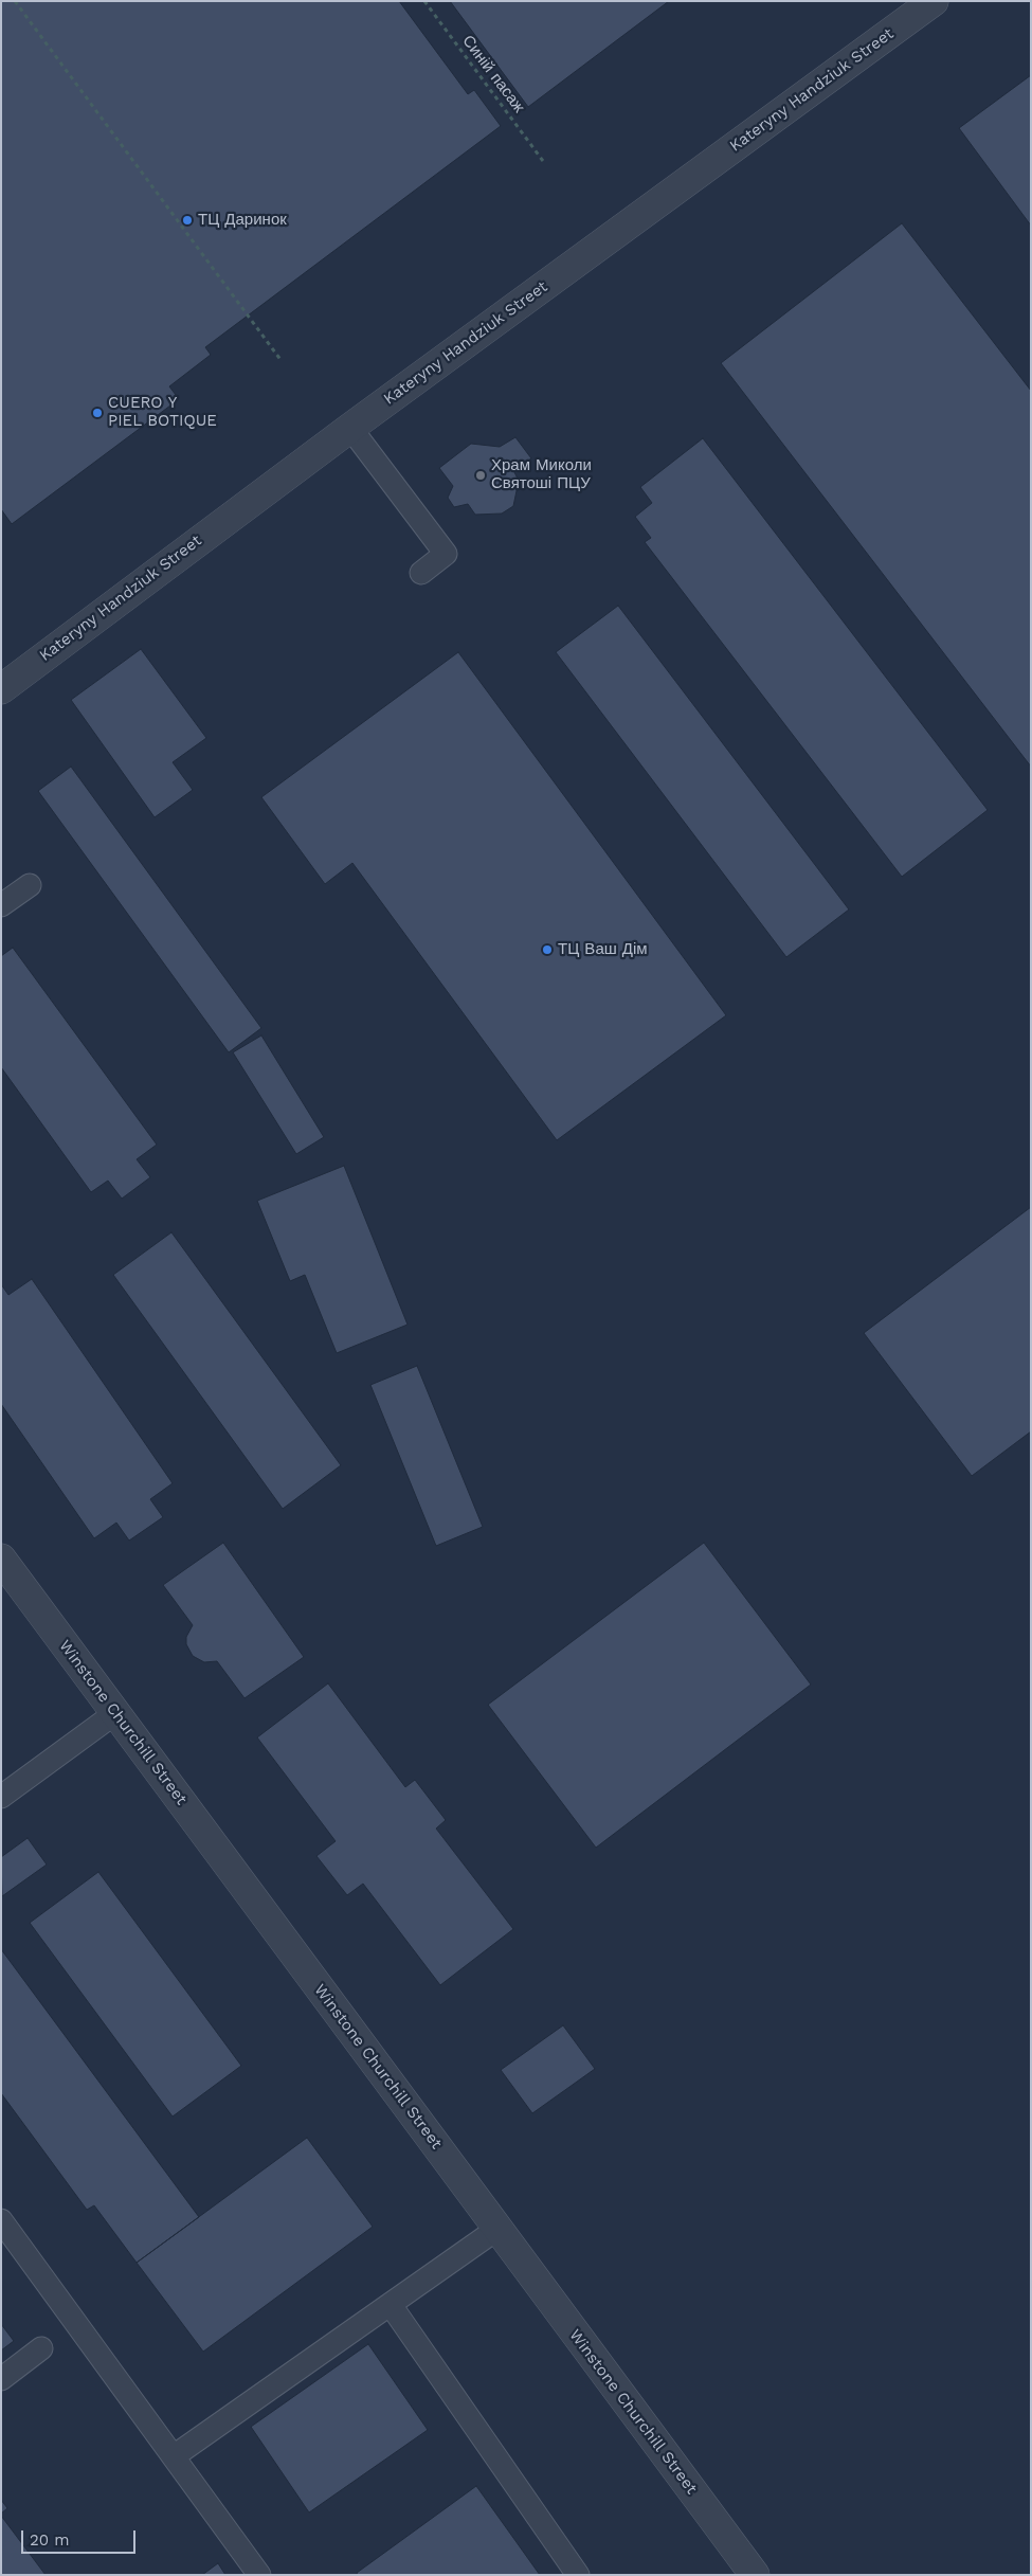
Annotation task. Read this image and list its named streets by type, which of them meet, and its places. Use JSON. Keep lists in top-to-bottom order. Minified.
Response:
{"streets":{"street":["Kateryny Handziuk Street","Winstone Churchill Street"],"path":["Синій пасаж"]},"places":["ТЦ Даринок","CUERO Y PIEL BOTIQUE","Храм Миколи Святоші ПЦУ","ТЦ Ваш Дім"],"scale_bar":"20 m"}
